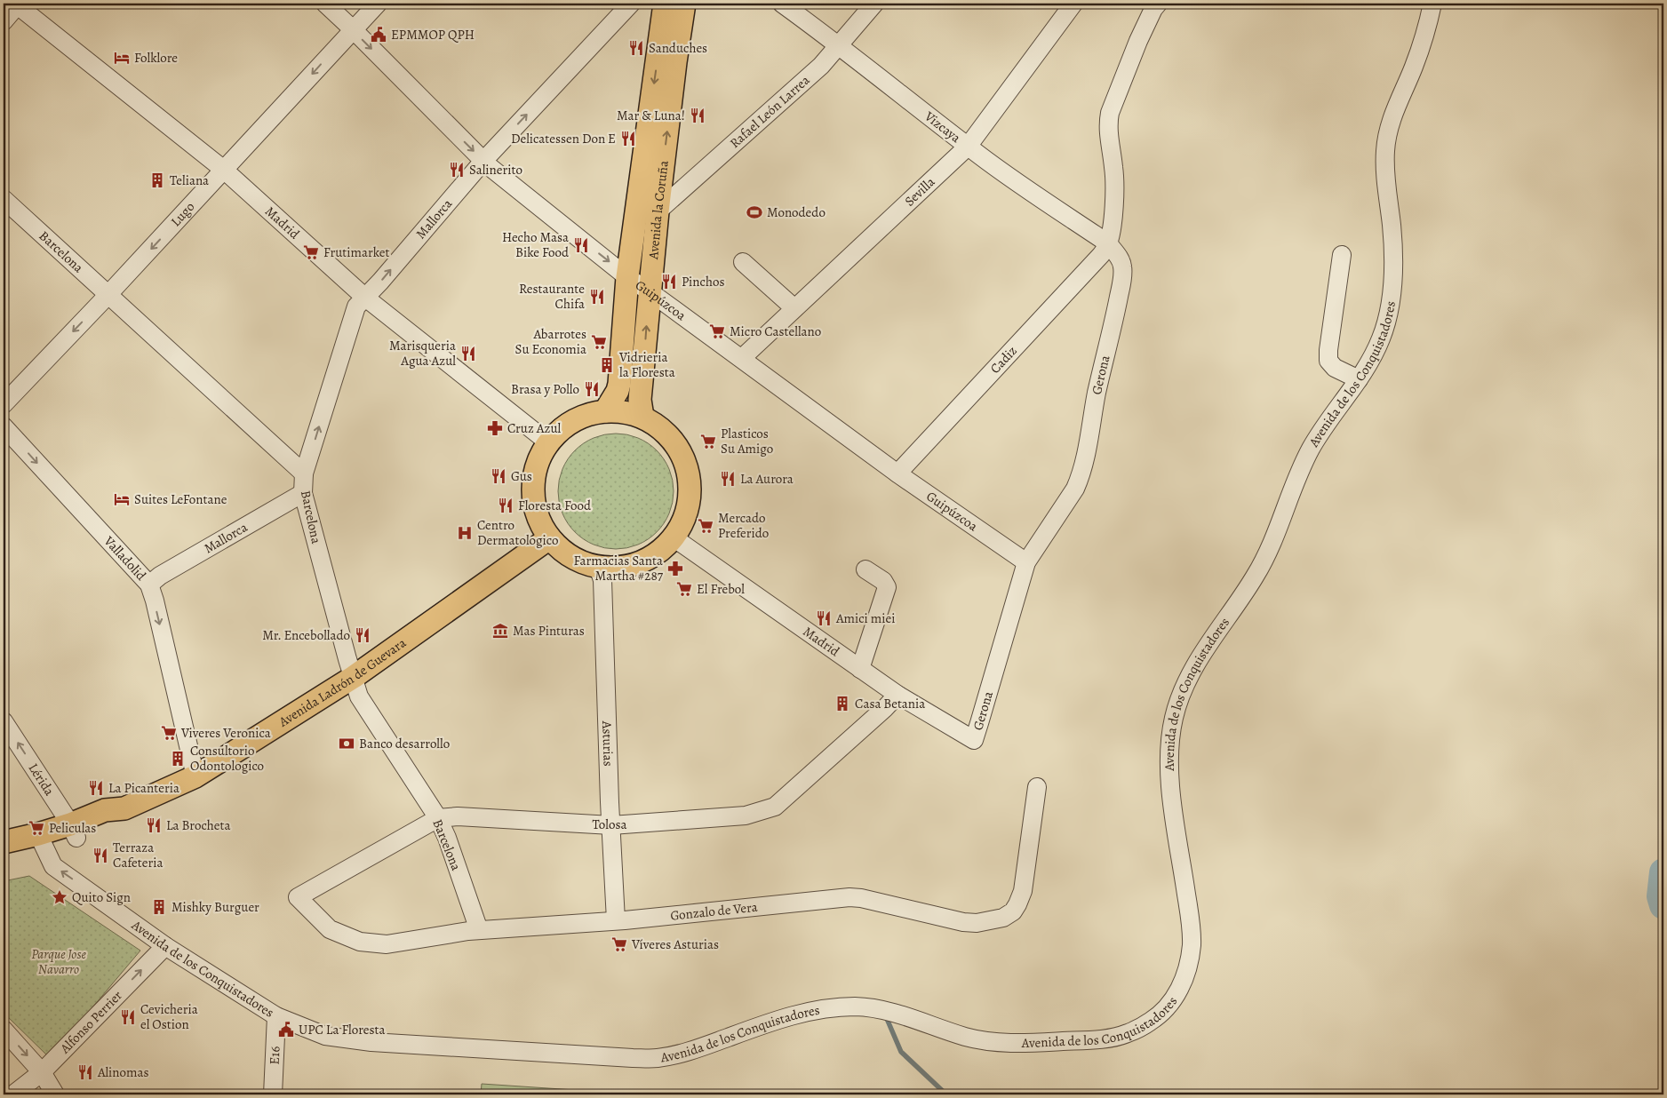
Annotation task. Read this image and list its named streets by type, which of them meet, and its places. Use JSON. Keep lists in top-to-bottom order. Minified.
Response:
{"streets":{"main road":["Avenida la Coruña","Avenida Ladrón de Guevara"],"street":["Rafael León Larrea","Vizcaya","Sevilla","Lugo","Mallorca","Madrid","Barcelona","Guipúzcoa","Cadiz","Avenida de los Conquistadores","Gerona","Valladolid","Asturias","Lérida","Tolosa","Gonzalo de Vera","Alfonso Perrier","E16"]},"crossings":[["Rafael León Larrea","Vizcaya"],["Rafael León Larrea","Avenida la Coruña"],["Vizcaya","Sevilla"],["Vizcaya","Cadiz"],["Vizcaya","Gerona"],["Sevilla","Guipúzcoa"],["Avenida la Coruña","Madrid"],["Avenida la Coruña","Guipúzcoa"],["Avenida la Coruña","Avenida Ladrón de Guevara"],["Avenida la Coruña","Asturias"],["Lugo","Madrid"],["Lugo","Barcelona"],["Lugo","Guipúzcoa"],["Mallorca","Madrid"],["Mallorca","Barcelona"],["Mallorca","Guipúzcoa"],["Mallorca","Valladolid"],["Madrid","Gerona"],["Madrid","Avenida Ladrón de Guevara"],["Madrid","Asturias"],["Madrid","Tolosa"],["Barcelona","Avenida Ladrón de Guevara"],["Barcelona","Tolosa"],["Barcelona","Gonzalo de Vera"],["Guipúzcoa","Cadiz"],["Guipúzcoa","Gerona"],["Cadiz","Gerona"],["Avenida de los Conquistadores","Avenida Ladrón de Guevara"],["Avenida de los Conquistadores","Alfonso Perrier"],["Avenida de los Conquistadores","E16"],["Valladolid","Avenida Ladrón de Guevara"],["Avenida Ladrón de Guevara","Asturias"],["Avenida Ladrón de Guevara","Lérida"],["Asturias","Tolosa"],["Asturias","Gonzalo de Vera"],["Tolosa","Gonzalo de Vera"]],"one_way":["Lugo","Mallorca","Guipúzcoa","Valladolid","Lérida","Alfonso Perrier"],"parks":["Parque Jose Navarro"],"places":{"public building":["EPMMOP QPH","UPC La Floresta"],"restaurant":["Sanduches","Mar & Luna!","Delicatessen Don E","Salinerito","Hecho Masa Bike Food","Pinchos","Restaurante Chifa","Marisqueria Agua Azul","Brasa y Pollo","Gus","La Aurora","Floresta Food","Amici miei","Mr. Encebollado","La Picanteria","La Brocheta","Terraza Cafeteria","Cevicheria el Ostion","Alinomas"],"hotel":["Folklore","Suites LeFontane"],"building":["Teliana","Vidrieria la Floresta","Casa Betania","Consultorio Odontologico","Mishky Burguer"],"sports":["Monodedo"],"supermarket":["Frutimarket","Micro Castellano","Abarrotes Su Economia","Plasticos Su Amigo","Mercado Preferido","El Frebol","Viveres Veronica","Peliculas","Víveres Asturias"],"pharmacy":["Cruz Azul","Farmacias Santa Martha #287"],"hospital":["Centro Dermatologico"],"museum":["Mas Pinturas"],"bank":["Banco desarrollo"],"place":["Quito Sign"]}}
